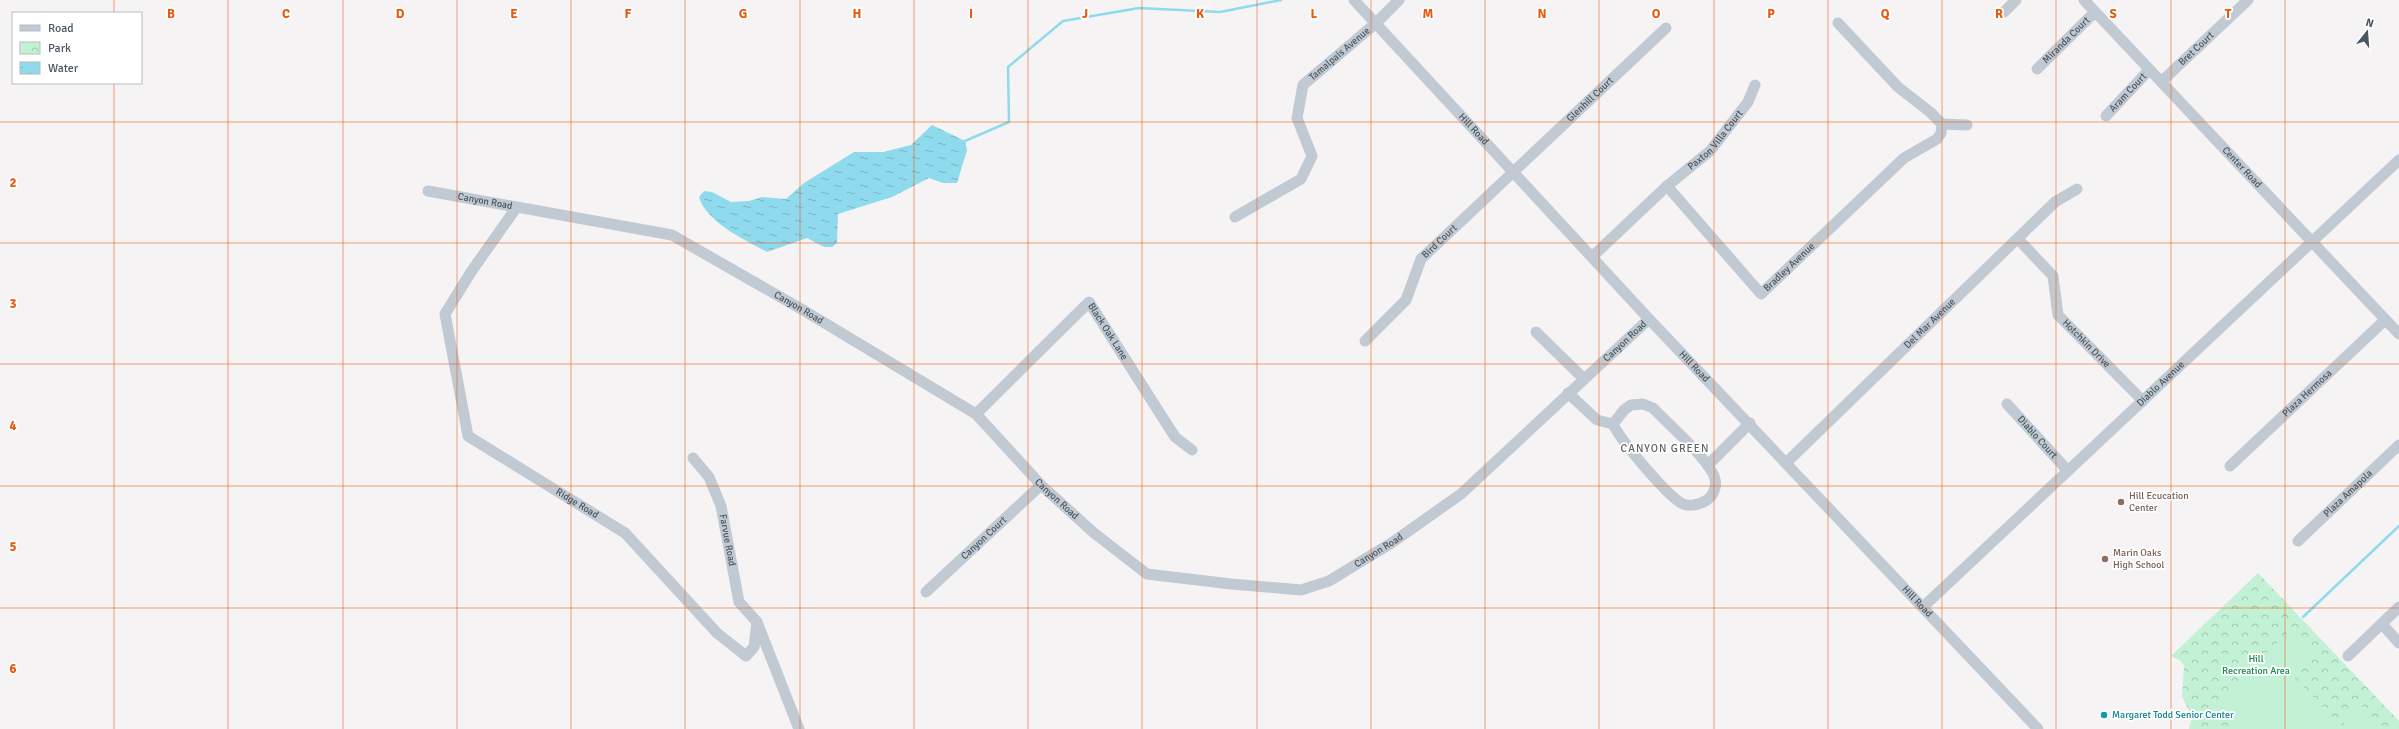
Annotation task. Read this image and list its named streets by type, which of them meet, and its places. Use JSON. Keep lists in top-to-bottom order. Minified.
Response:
{"streets":{"street":["Miranda Court","Bret Court","Tamalpais Avenue","Aram Court","Glenhill Court","Hill Road","Paxton Villa Court","Center Road","Canyon Road","Bird Court","Bradley Avenue","Del Mar Avenue","Black Oak Lane","Hotchkin Drive","Diablo Avenue","Plaza Hermosa","Diablo Court","Plaza Amapola","Ridge Road","Canyon Court","Farvue Road"]},"crossings":[["Miranda Court","Center Road"],["Bret Court","Center Road"],["Tamalpais Avenue","Hill Road"],["Aram Court","Center Road"],["Glenhill Court","Hill Road"],["Glenhill Court","Bird Court"],["Hill Road","Canyon Road"],["Hill Road","Bird Court"],["Hill Road","Del Mar Avenue"],["Hill Road","Diablo Avenue"],["Paxton Villa Court","Bradley Avenue"],["Center Road","Diablo Avenue"],["Center Road","Plaza Hermosa"],["Canyon Road","Black Oak Lane"],["Canyon Road","Ridge Road"],["Canyon Road","Canyon Court"],["Del Mar Avenue","Hotchkin Drive"],["Hotchkin Drive","Diablo Avenue"],["Diablo Avenue","Diablo Court"],["Ridge Road","Farvue Road"]],"districts":["CANYON GREEN"],"parks":["Hill Recreation Area"],"places":["Hill Ecucation Center","Marin Oaks High School","Margaret Todd Senior Center"],"legend":["Road","Park","Water"],"north":"top","grid":{"columns":["B","C","D","E","F","G","H","I","J","K","L","M","N","O","P","Q","R","S","T"],"rows":["2","3","4","5","6"]}}
